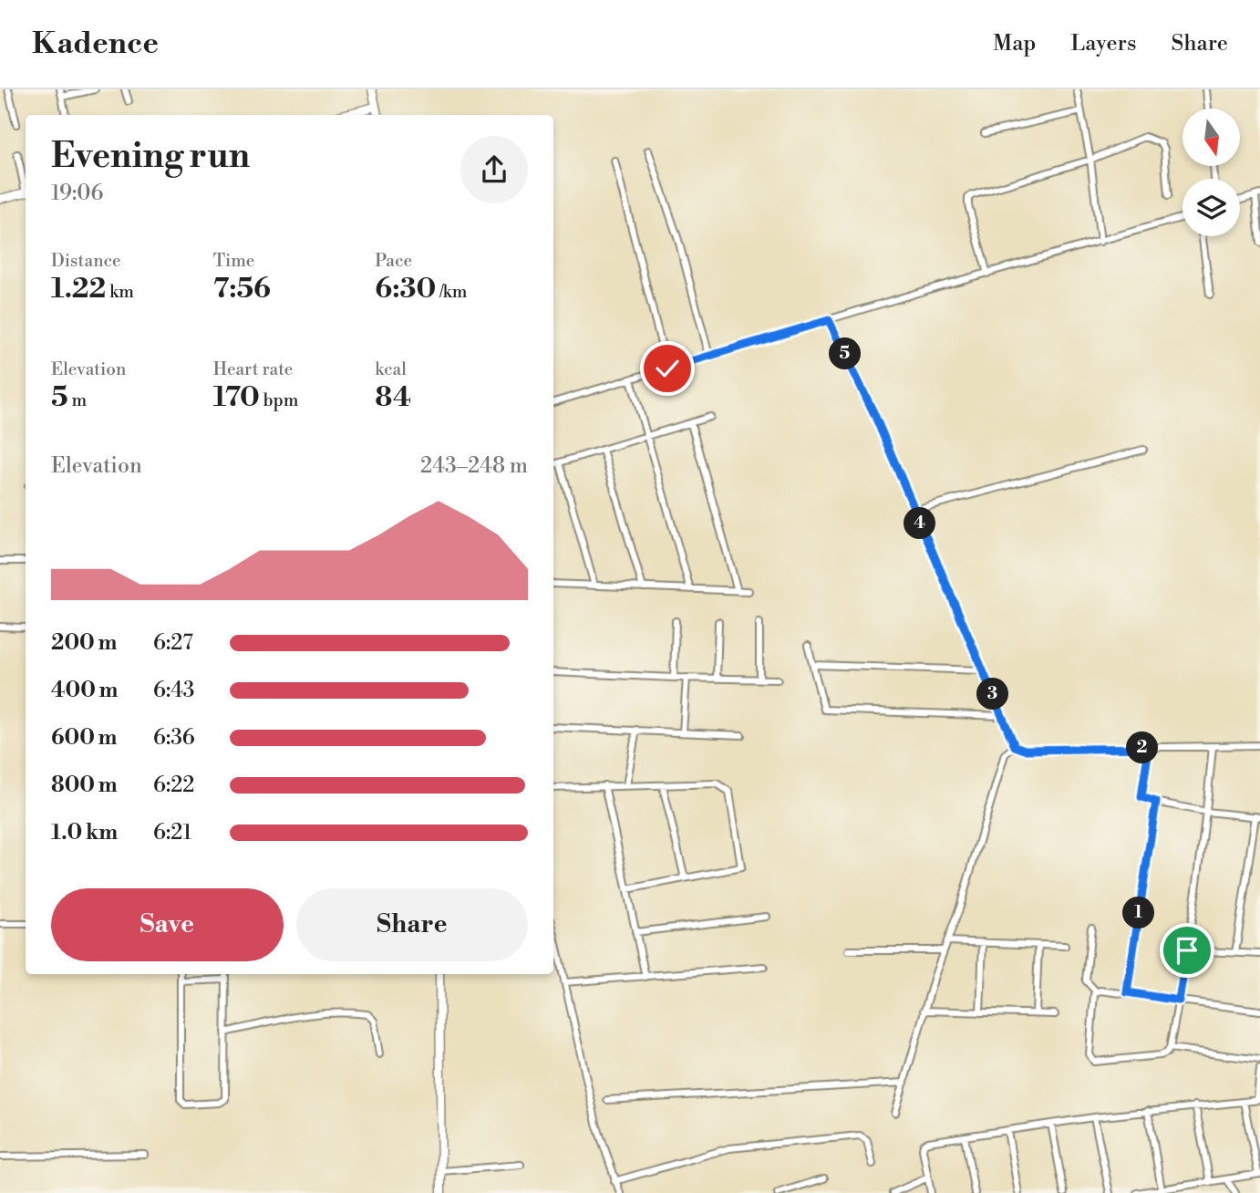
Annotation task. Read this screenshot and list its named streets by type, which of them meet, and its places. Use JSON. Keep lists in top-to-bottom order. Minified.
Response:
{"north":"bottom","page":{"header":"Kadence","nav":["Map","Layers","Share"],"heading":["Evening run","19:06"],"stats":[["Distance","1.22 km"],["Time","7:56"],["Pace","6:30 /km"],["Elevation","5 m"],["Heart rate","170 bpm"],["kcal","84"]],"pins":["5","4","3","2","1"],"chart":["Elevation","243–248 m"],"list":[{"name":"200 m","note":"6:27"},{"name":"400 m","note":"6:43"},{"name":"600 m","note":"6:36"},{"name":"800 m","note":"6:22"},{"name":"1.0 km","note":"6:21"}],"buttons":["Save","Share"]}}
